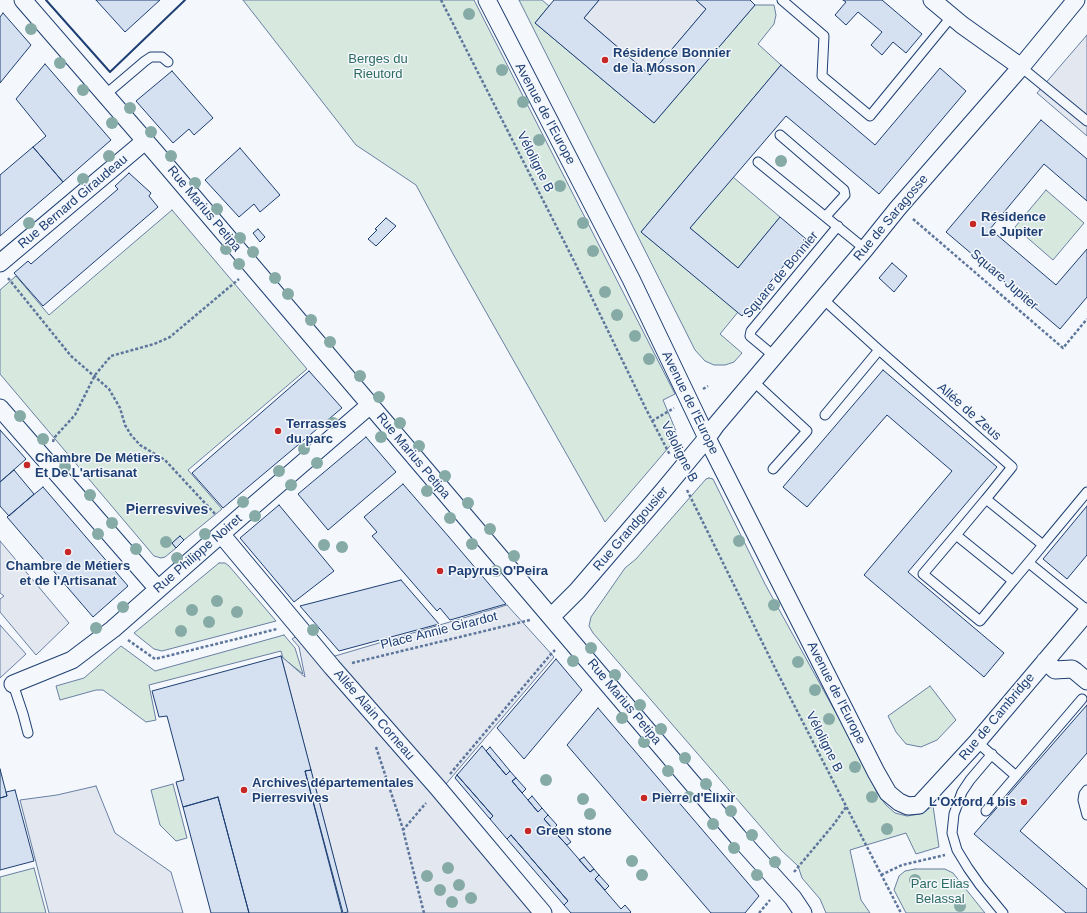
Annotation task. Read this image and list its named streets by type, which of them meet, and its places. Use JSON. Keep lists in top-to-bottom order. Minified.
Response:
{"streets":{"street":["Avenue de l'Europe","Rue Bernard Giraudeau","Rue Marius Petipa","Rue de Saragosse","Rue Grandgousier","Rue Philippe Noiret","Allée Alain Corneau","Rue de Cambridge"],"lane":["Square de Bonnier","Allée de Zeus"],"path":["Véloligne B","Square Jupiter","Place Annie Girardot"]},"crossings":[["Avenue de l'Europe","Rue de Saragosse"],["Avenue de l'Europe","Rue Grandgousier"],["Avenue de l'Europe","Rue de Cambridge"],["Véloligne B","Rue Grandgousier"],["Rue Bernard Giraudeau","Rue Marius Petipa"],["Rue Marius Petipa","Rue Grandgousier"],["Rue Marius Petipa","Rue Philippe Noiret"],["Rue Marius Petipa","Place Annie Girardot"],["Rue de Saragosse","Square de Bonnier"],["Rue de Saragosse","Square Jupiter"],["Rue de Saragosse","Allée de Zeus"],["Rue de Saragosse","Rue Grandgousier"],["Rue Grandgousier","Place Annie Girardot"],["Rue Philippe Noiret","Allée Alain Corneau"],["Place Annie Girardot","Allée Alain Corneau"]],"districts":["Pierresvives"],"parks":["Berges du Rieutord","Parc Elias Belassal"],"places":["Résidence Bonnier de la Mosson","Résidence Le Jupiter","Terrasses du parc","Chambre De Métiers Et De L'artisanat","Chambre de Métiers et de l'Artisanat","Papyrus O'Peira","Archives départementales Pierresvives","Pierre d'Elixir","L'Oxford 4 bis","Green stone"]}
